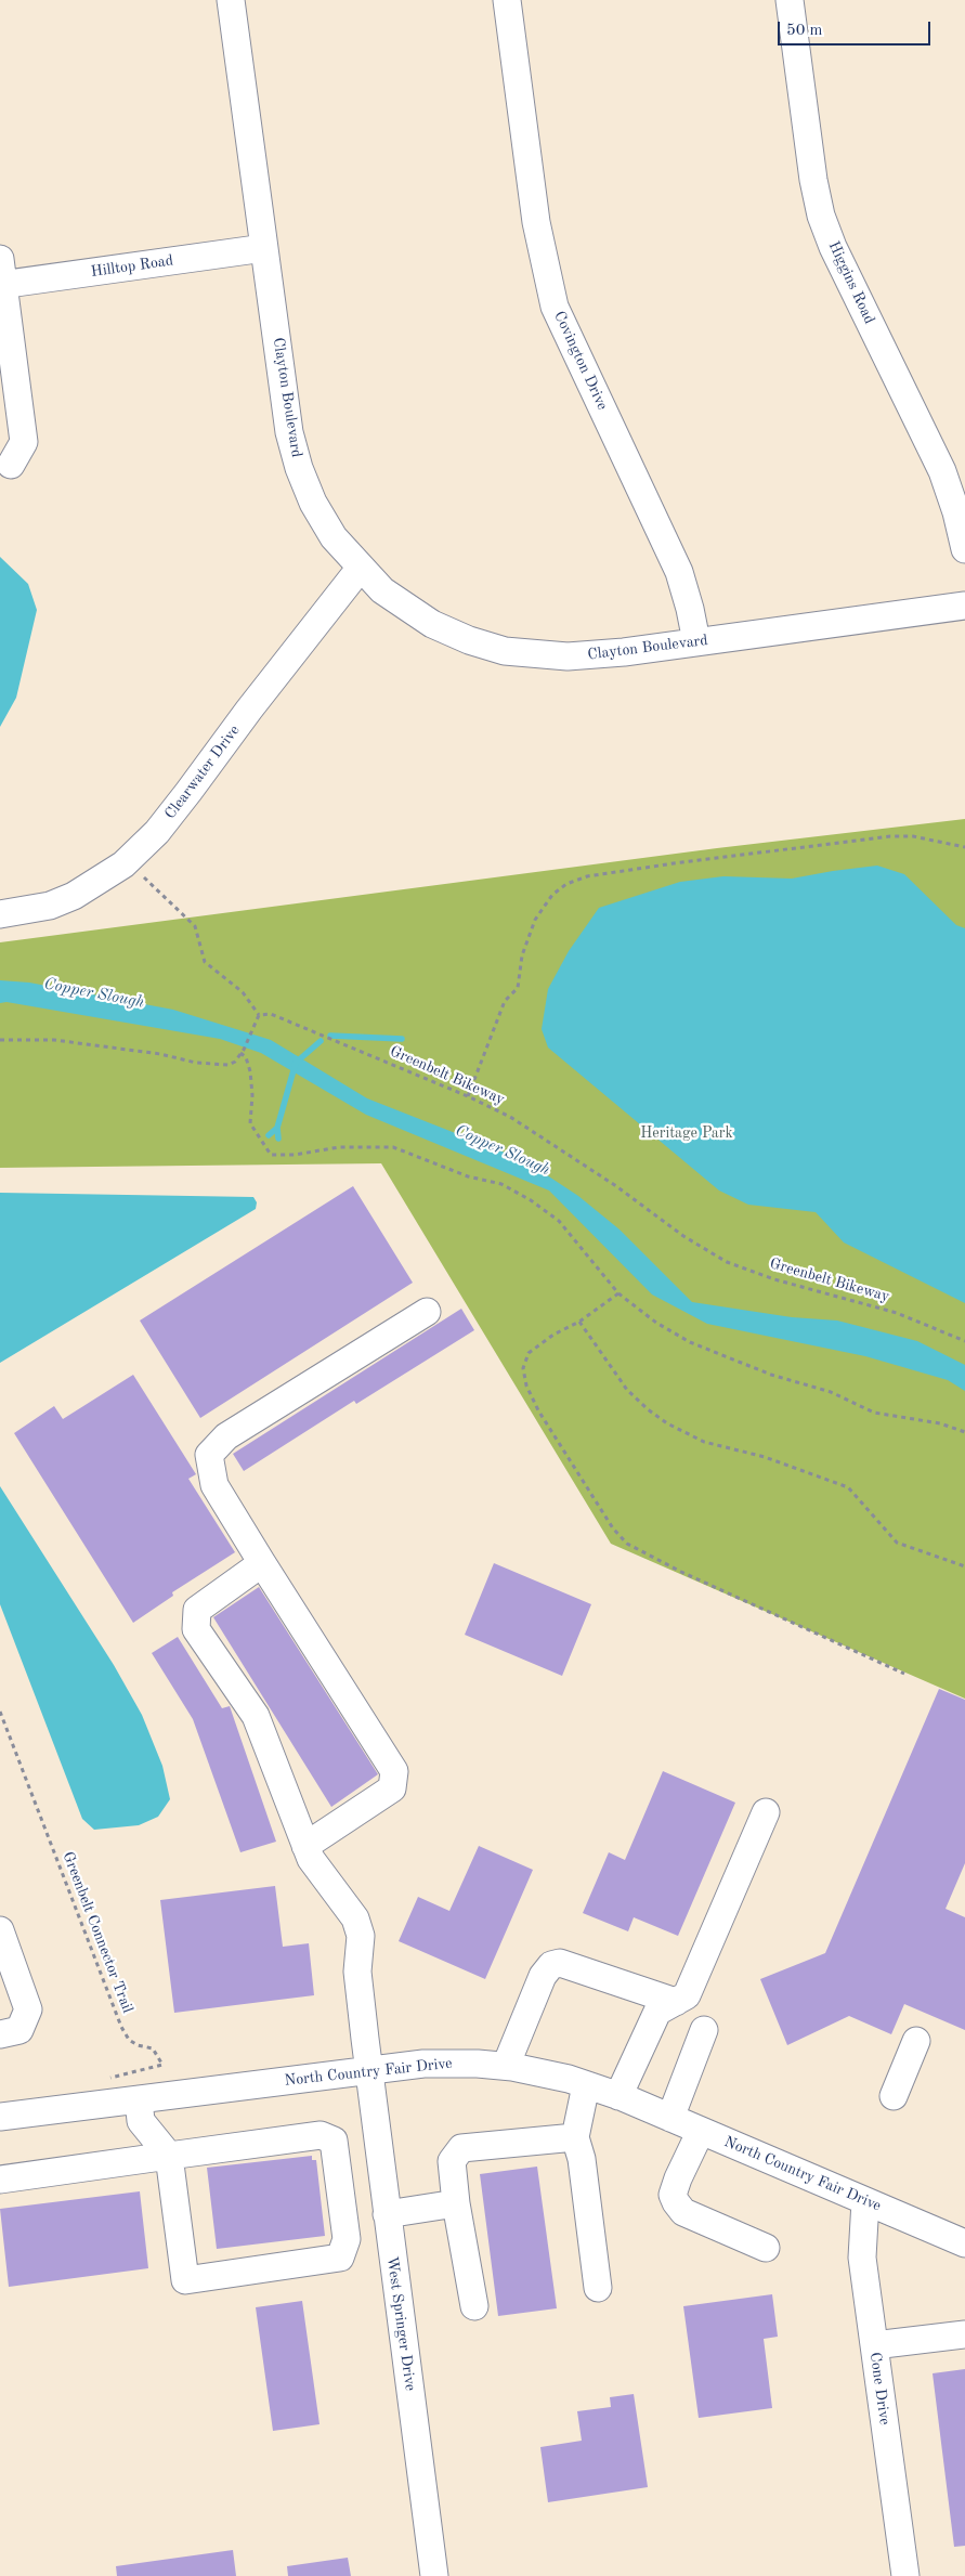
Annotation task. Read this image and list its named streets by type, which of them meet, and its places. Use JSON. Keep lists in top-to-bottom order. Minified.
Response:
{"streets":{"street":["Hilltop Road","Higgins Road","Covington Drive","Clayton Boulevard","Clearwater Drive","North Country Fair Drive","West Springer Drive","Cone Drive"],"path":["Greenbelt Bikeway","Greenbelt Connector Trail"]},"crossings":[["Hilltop Road","Clayton Boulevard"],["Covington Drive","Clayton Boulevard"],["Clayton Boulevard","Clearwater Drive"],["Greenbelt Connector Trail","North Country Fair Drive"],["North Country Fair Drive","West Springer Drive"],["North Country Fair Drive","Cone Drive"]],"water":["Copper Slough"],"parks":["Heritage Park"],"scale_bar":"50 m"}
